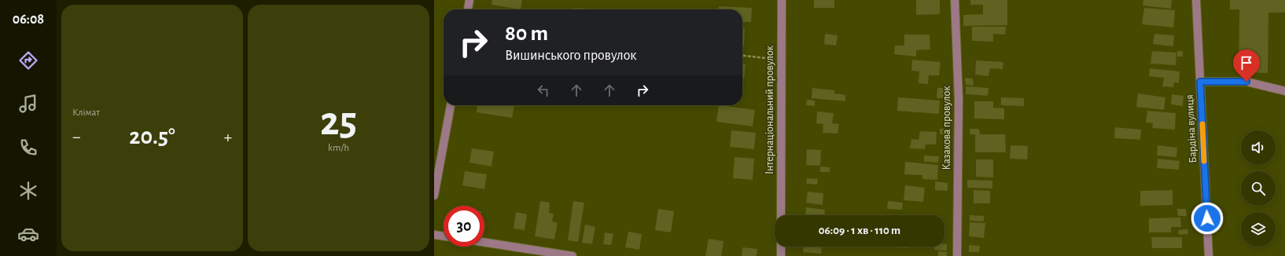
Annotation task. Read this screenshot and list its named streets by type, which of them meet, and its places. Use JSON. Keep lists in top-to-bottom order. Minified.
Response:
{"streets":{"street":["Інтернаціональний провулок","Казакова провулок","Бардіна вулиця"]},"page":{"tabs":"06:08","tile":["Клімат",["25","km/h"]],"turn":["80 m","Вишинського провулок"],"heat":["−","20.5°","+"],"limit":"30","trip":"06:09 · 1 хв · 110 m"}}
